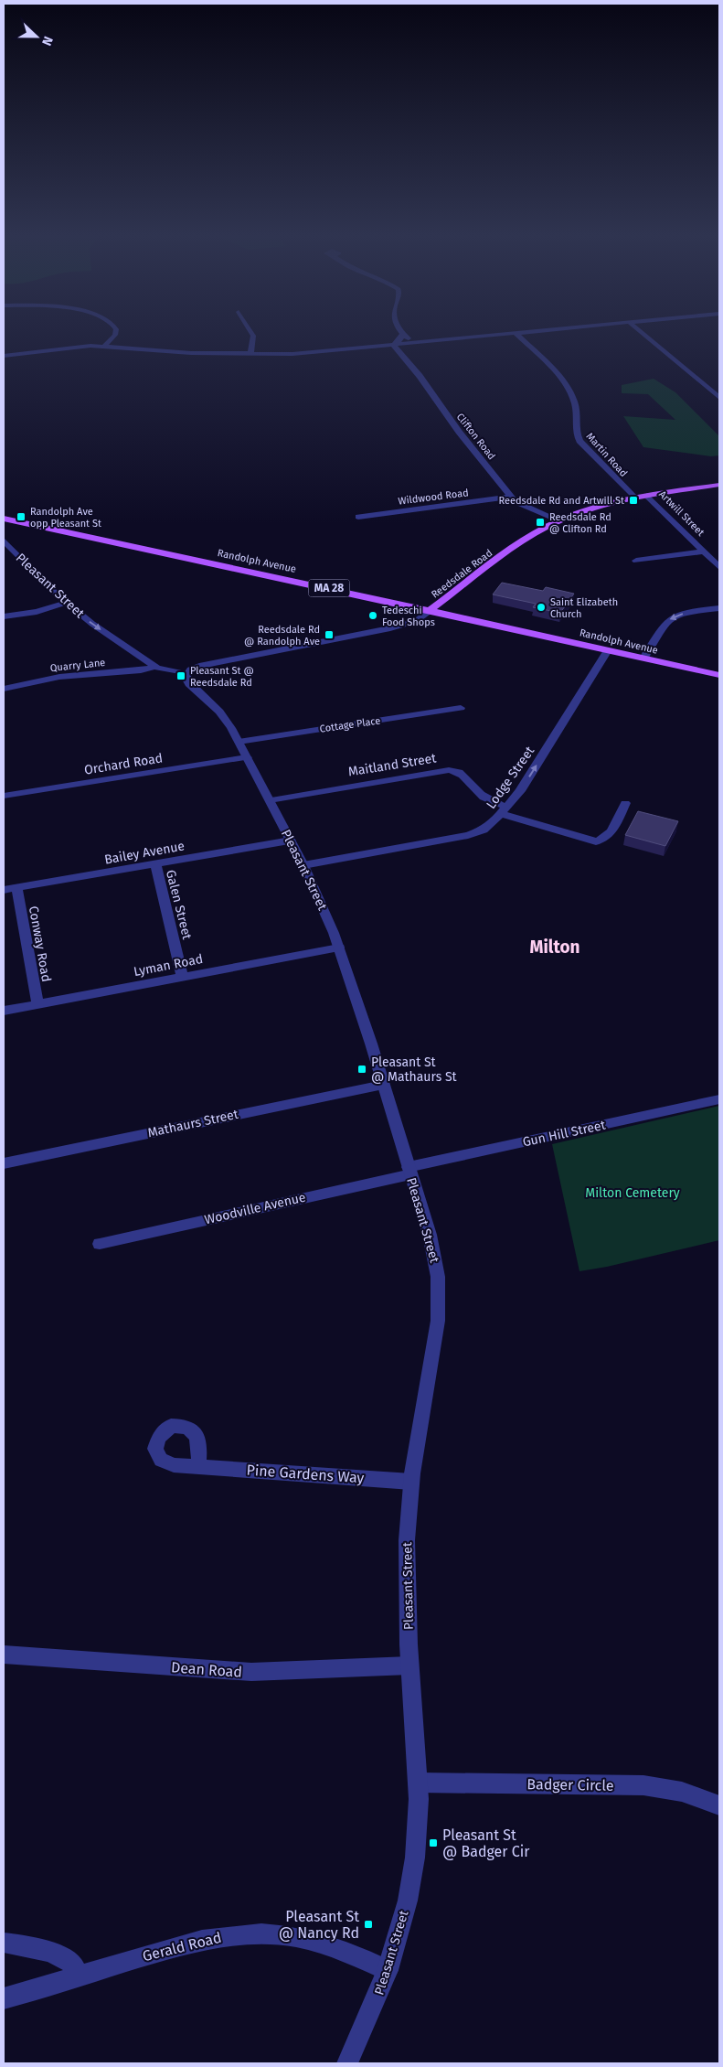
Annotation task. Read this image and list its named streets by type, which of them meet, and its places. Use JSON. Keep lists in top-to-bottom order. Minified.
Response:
{"streets":{"main road":["Randolph Avenue","Reedsdale Road","MA 28"],"street":["Clifton Road","Martin Road","Wildwood Road","Artwill Street","Pleasant Street","Quarry Lane","Cottage Place","Orchard Road","Maitland Street","Lodge Street","Bailey Avenue","Galen Street","Conway Road","Lyman Road","Mathaurs Street","Gun Hill Street","Woodville Avenue","Pine Gardens Way","Dean Road","Badger Circle","Gerald Road"]},"crossings":[["Clifton Road","Wildwood Road"],["Clifton Road","Reedsdale Road"],["Martin Road","Reedsdale Road"],["Artwill Street","Reedsdale Road"],["Randolph Avenue","Reedsdale Road"],["Randolph Avenue","Lodge Street"],["Reedsdale Road","Pleasant Street"],["Pleasant Street","Quarry Lane"],["Pleasant Street","Cottage Place"],["Pleasant Street","Orchard Road"],["Pleasant Street","Maitland Street"],["Pleasant Street","Lodge Street"],["Pleasant Street","Bailey Avenue"],["Pleasant Street","Lyman Road"],["Pleasant Street","Mathaurs Street"],["Pleasant Street","Gun Hill Street"],["Pleasant Street","Woodville Avenue"],["Pleasant Street","Pine Gardens Way"],["Pleasant Street","Dean Road"],["Pleasant Street","Badger Circle"],["Pleasant Street","Gerald Road"],["Maitland Street","Lodge Street"],["Bailey Avenue","Galen Street"],["Bailey Avenue","Conway Road"],["Galen Street","Lyman Road"],["Conway Road","Lyman Road"],["Gun Hill Street","Woodville Avenue"]],"one_way":["Lodge Street"],"districts":["Milton"],"parks":["Milton Cemetery"],"places":{"transit":["Reedsdale Rd and Artwill St","Randolph Ave opp Pleasant St","Reedsdale Rd @ Clifton Rd","Reedsdale Rd @ Randolph Ave","Pleasant St @ Reedsdale Rd","Pleasant St @ Mathaurs St","Pleasant St @ Badger Cir","Pleasant St @ Nancy Rd"],"other":["Saint Elizabeth Church","Tedeschi Food Shops"]},"north":"right"}
